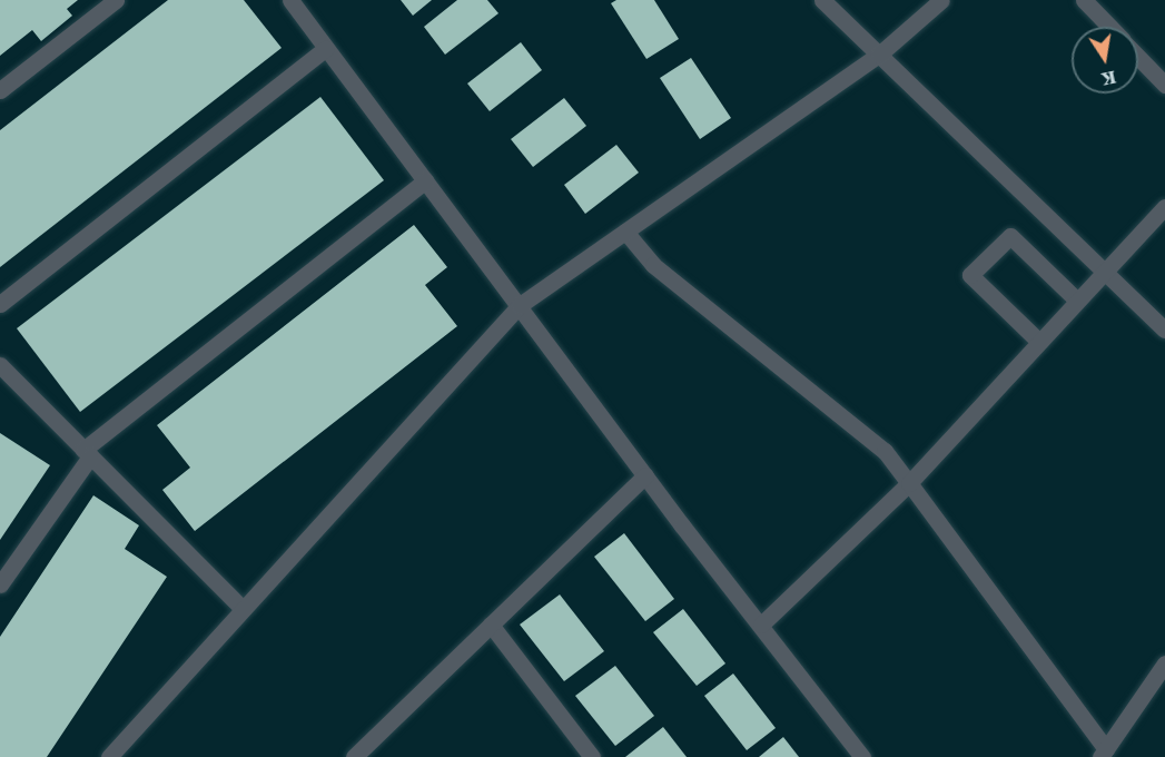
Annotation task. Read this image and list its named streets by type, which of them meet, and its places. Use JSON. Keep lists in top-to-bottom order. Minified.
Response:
{"north":"bottom"}
